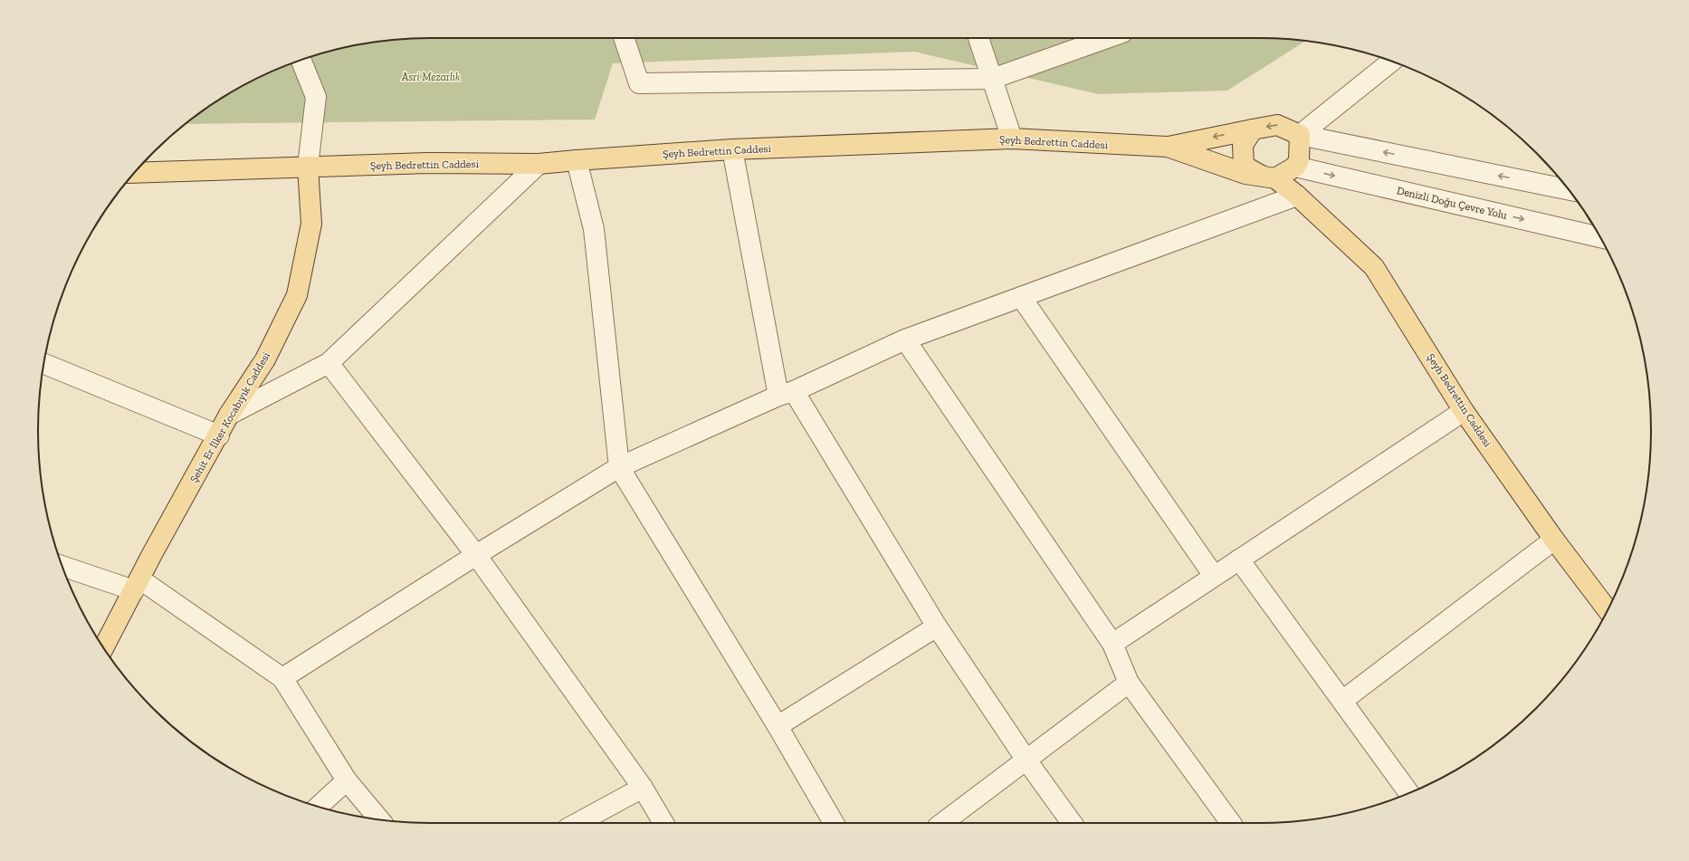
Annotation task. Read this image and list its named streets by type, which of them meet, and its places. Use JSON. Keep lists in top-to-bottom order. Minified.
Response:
{"streets":{"main road":["Şeyh Bedrettin Caddesi","Şehit Er İlker Kocabıyık Caddesi"],"street":["Denizli Doğu Çevre Yolu"]},"crossings":[["Şeyh Bedrettin Caddesi","Denizli Doğu Çevre Yolu"],["Şeyh Bedrettin Caddesi","Şehit Er İlker Kocabıyık Caddesi"]],"parks":["Asri Mezarlık"]}
